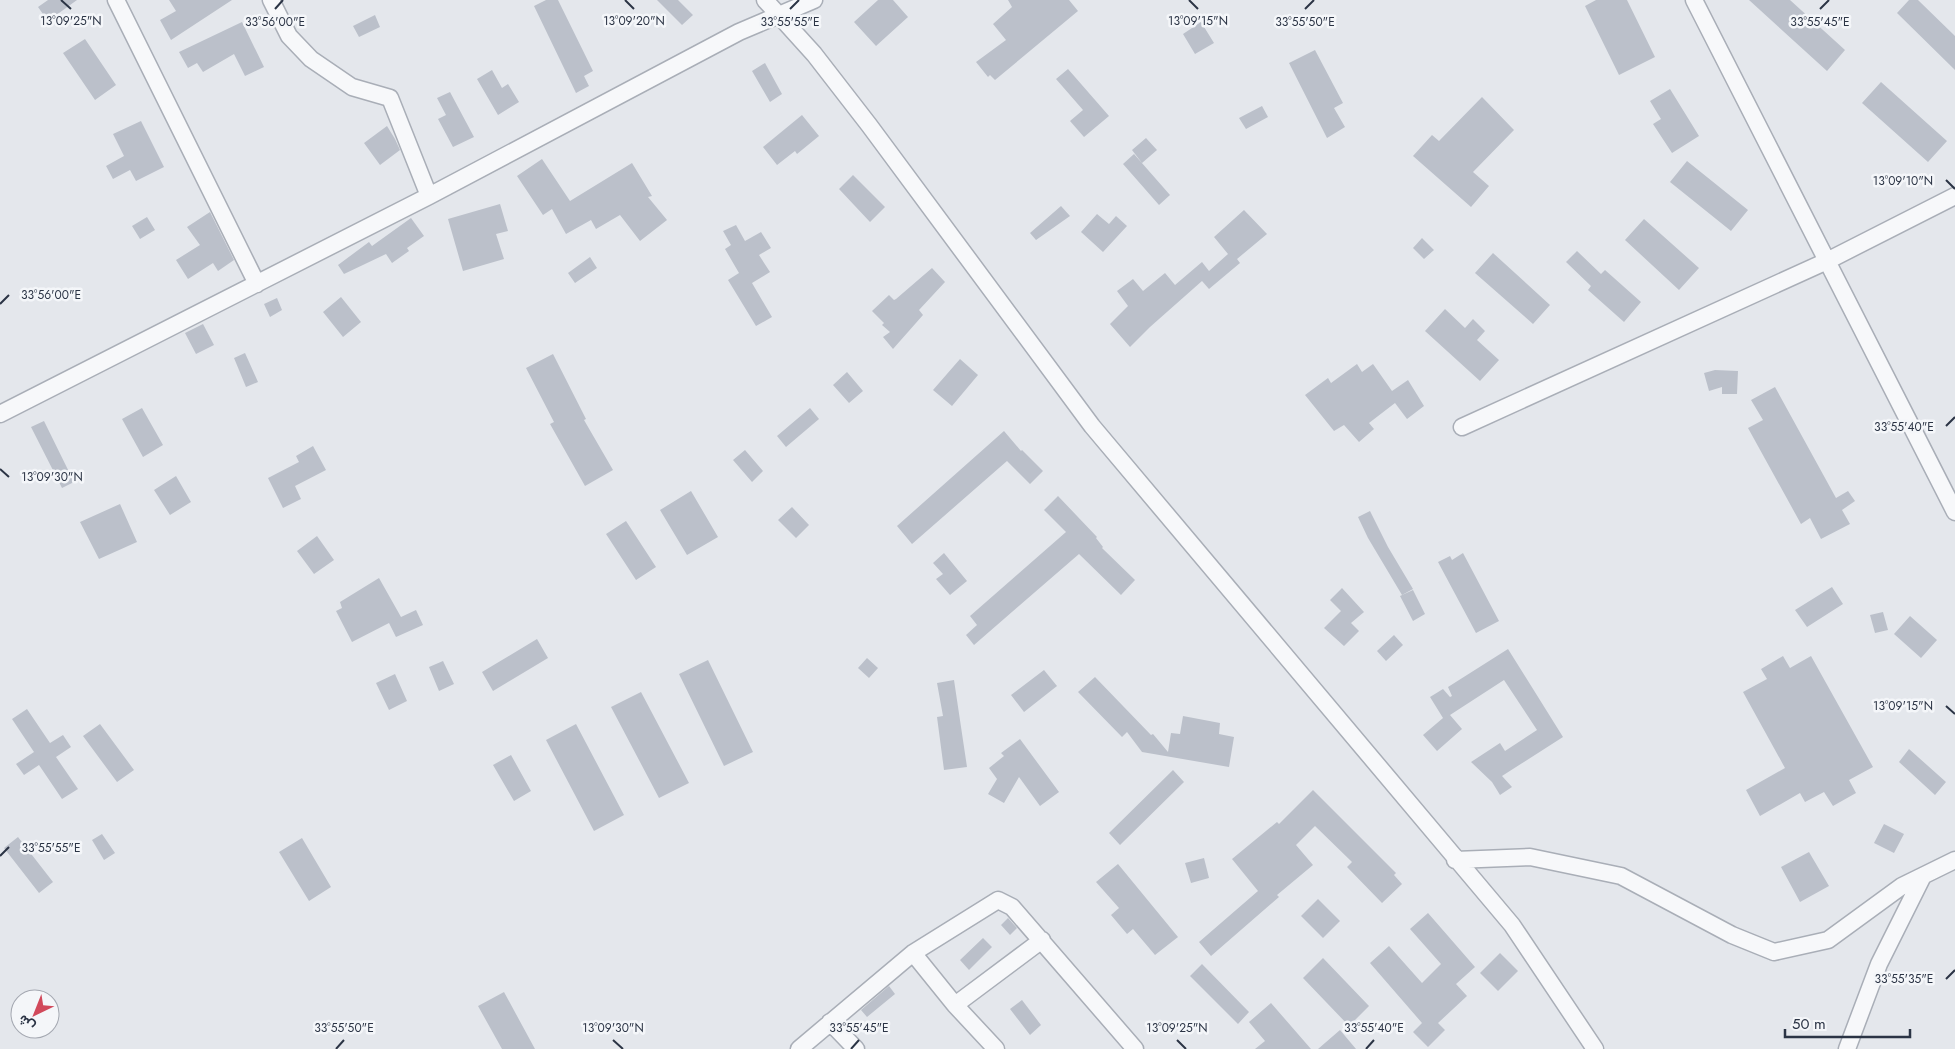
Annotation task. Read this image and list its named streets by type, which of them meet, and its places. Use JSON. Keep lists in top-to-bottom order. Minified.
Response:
{"scale_bar":"50 m","north":"bottom left","coordinates":["13°09'25\"N","13°09'20\"N","13°09'15\"N","33°56'00\"E","33°55'55\"E","33°55'50\"E","33°55'45\"E","13°09'10\"N","33°55'40\"E","13°09'30\"N","33°55'35\"E"]}
